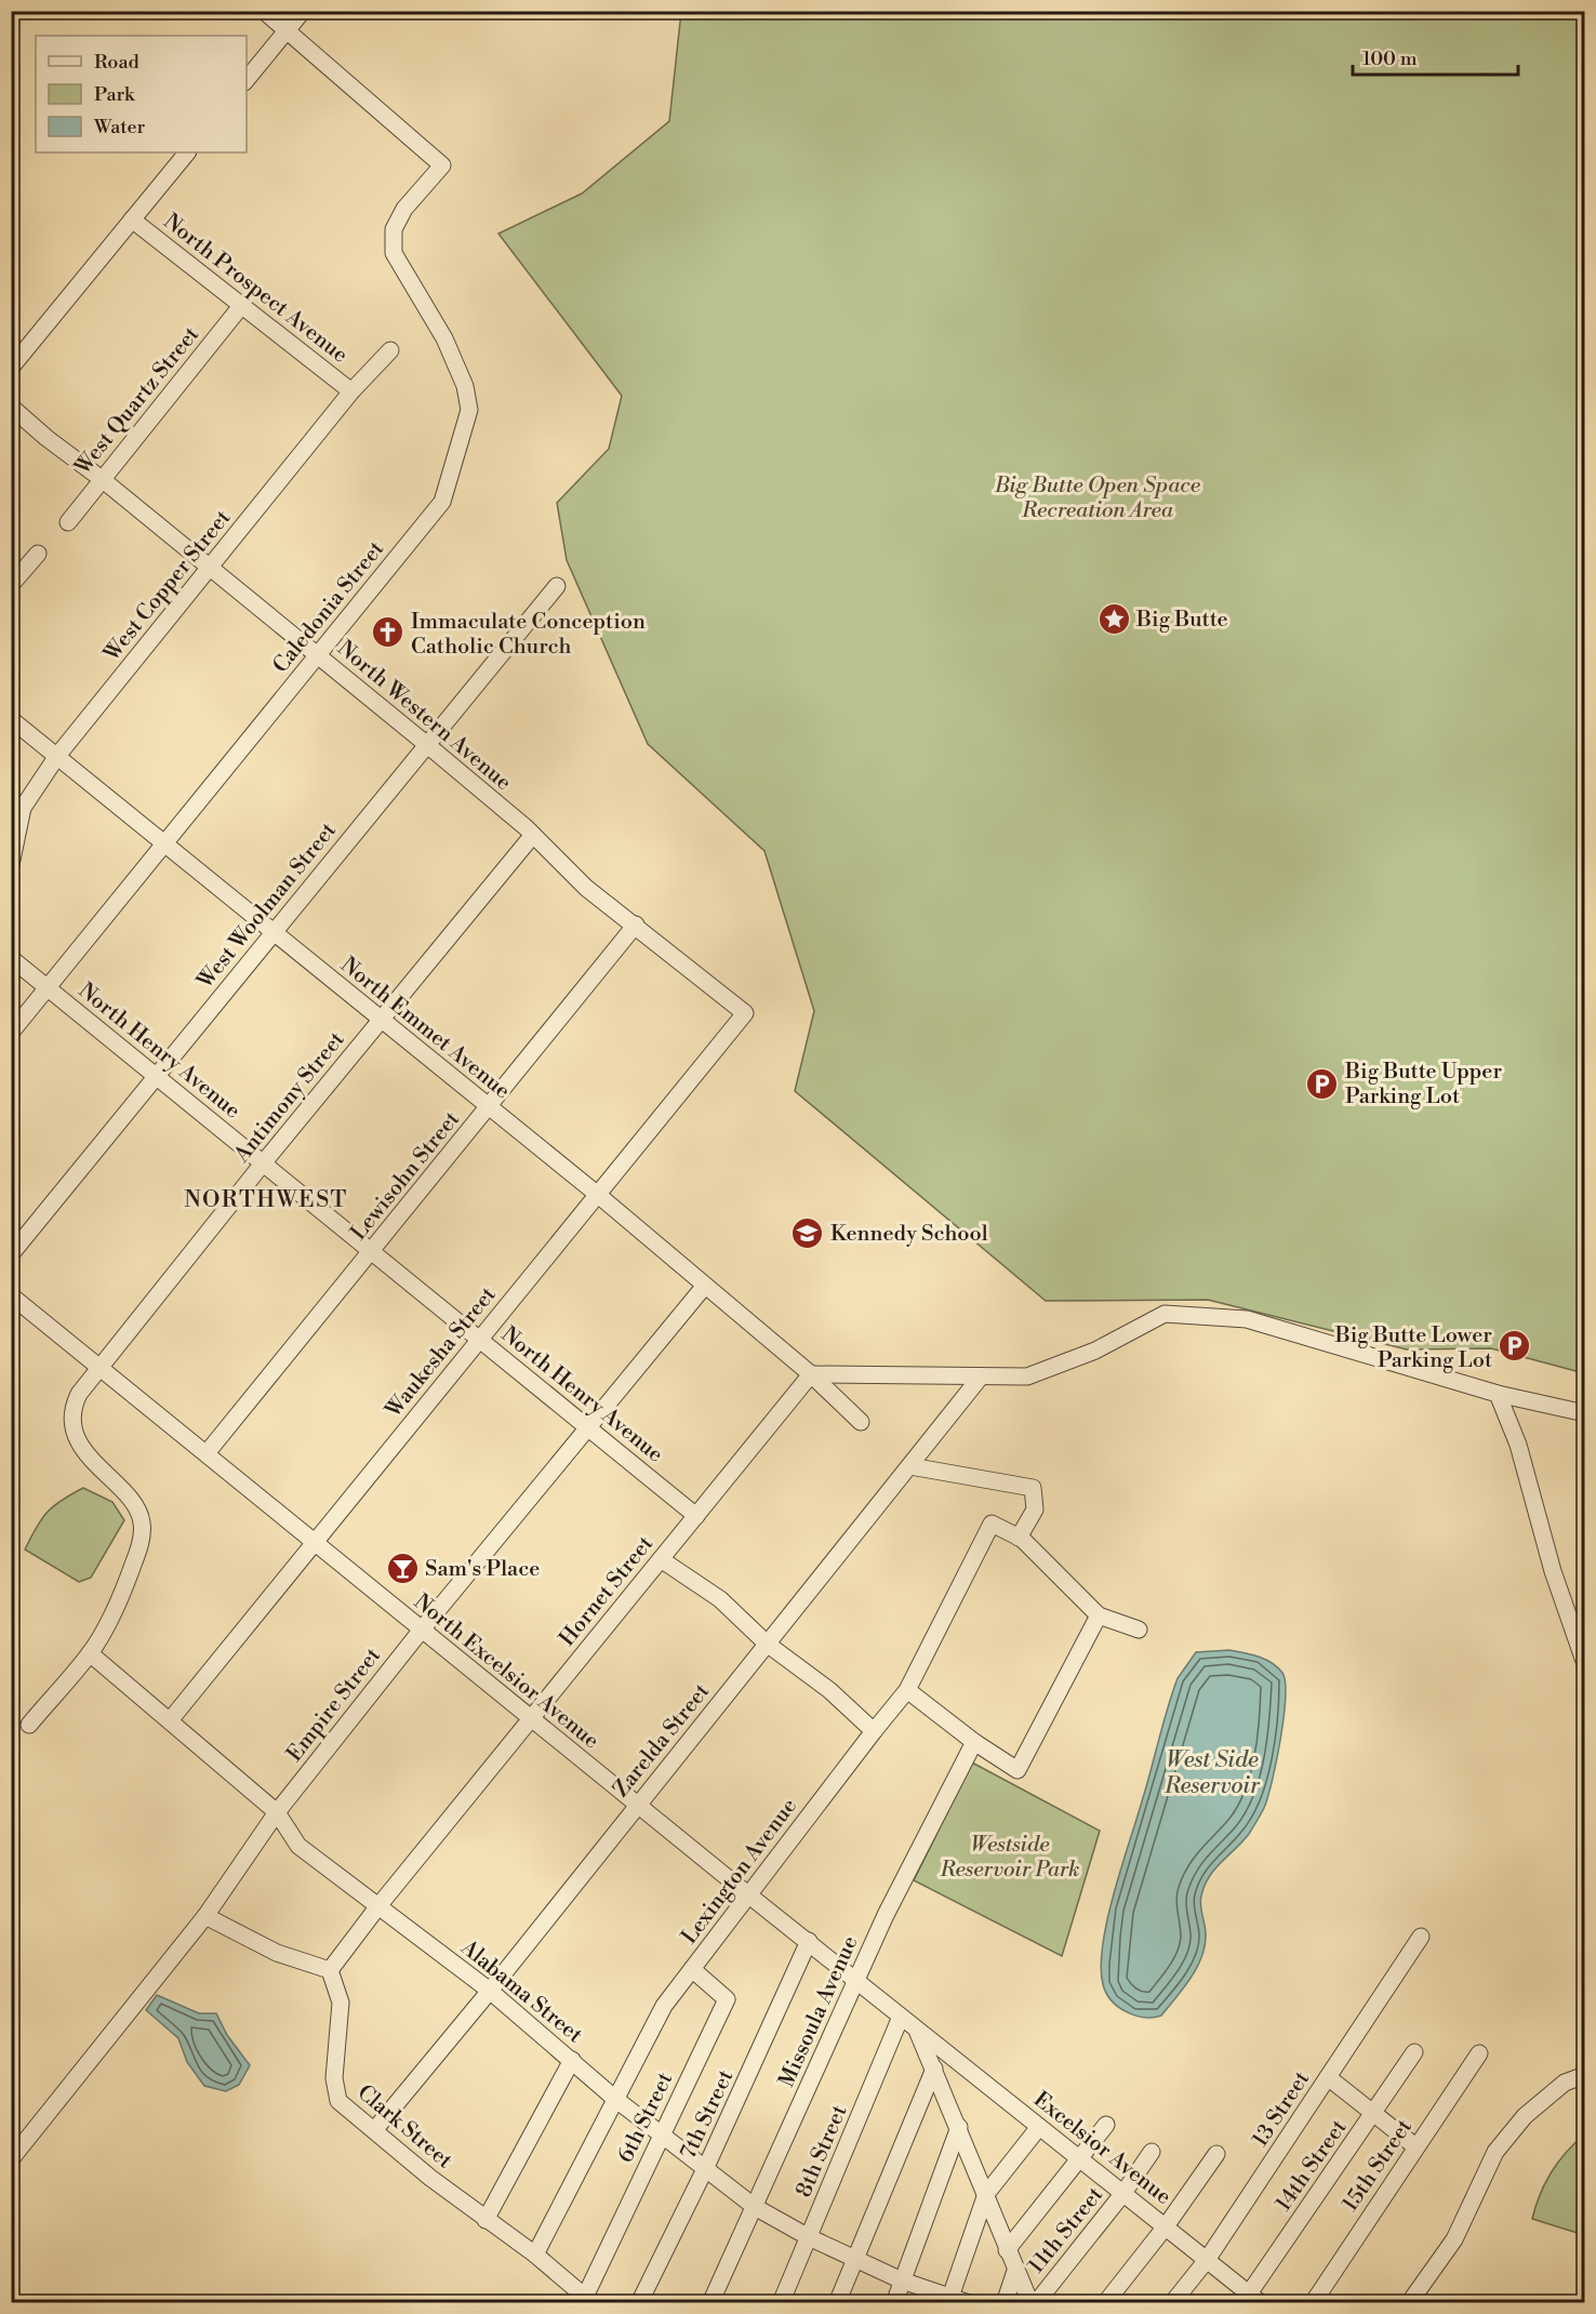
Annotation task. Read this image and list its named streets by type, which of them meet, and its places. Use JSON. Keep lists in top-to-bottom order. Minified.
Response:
{"streets":{"street":["North Prospect Avenue","West Quartz Street","West Copper Street","Caledonia Street","North Western Avenue","West Woolman Street","North Emmet Avenue","North Henry Avenue","Antimony Street","Lewisohn Street","Waukesha Street","Hornet Street","North Excelsior Avenue","Empire Street","Zarelda Street","Lexington Avenue","Alabama Street","Missoula Avenue","13 Street","7th Street","6th Street","Clark Street","Excelsior Avenue","8th Street","14th Street","15th Street","11th Street"]},"crossings":[["North Prospect Avenue","West Quartz Street"],["North Prospect Avenue","West Copper Street"],["West Quartz Street","North Western Avenue"],["West Copper Street","North Western Avenue"],["West Copper Street","North Emmet Avenue"],["Caledonia Street","North Western Avenue"],["Caledonia Street","North Emmet Avenue"],["Caledonia Street","North Henry Avenue"],["North Western Avenue","West Woolman Street"],["North Western Avenue","Antimony Street"],["North Western Avenue","Lewisohn Street"],["North Western Avenue","Waukesha Street"],["West Woolman Street","North Emmet Avenue"],["West Woolman Street","North Henry Avenue"],["North Emmet Avenue","Antimony Street"],["North Emmet Avenue","Lewisohn Street"],["North Emmet Avenue","Waukesha Street"],["North Emmet Avenue","Hornet Street"],["North Emmet Avenue","Empire Street"],["North Henry Avenue","Antimony Street"],["North Henry Avenue","Lewisohn Street"],["North Henry Avenue","Waukesha Street"],["North Henry Avenue","Hornet Street"],["North Henry Avenue","Empire Street"],["Antimony Street","North Excelsior Avenue"],["Antimony Street","Alabama Street"],["Lewisohn Street","North Excelsior Avenue"],["Waukesha Street","North Excelsior Avenue"],["Waukesha Street","Alabama Street"],["Hornet Street","North Excelsior Avenue"],["Hornet Street","Alabama Street"],["Hornet Street","Clark Street"],["North Excelsior Avenue","Empire Street"],["North Excelsior Avenue","Zarelda Street"],["North Excelsior Avenue","Lexington Avenue"],["North Excelsior Avenue","Missoula Avenue"],["North Excelsior Avenue","7th Street"],["North Excelsior Avenue","Excelsior Avenue"],["North Excelsior Avenue","8th Street"],["Empire Street","Alabama Street"],["Zarelda Street","Alabama Street"],["Zarelda Street","Clark Street"],["Lexington Avenue","Alabama Street"],["Lexington Avenue","6th Street"],["Lexington Avenue","Clark Street"],["Alabama Street","Missoula Avenue"],["Alabama Street","7th Street"],["Alabama Street","6th Street"],["Alabama Street","8th Street"],["13 Street","Excelsior Avenue"],["6th Street","Clark Street"],["Excelsior Avenue","14th Street"],["Excelsior Avenue","11th Street"]],"districts":["NORTHWEST"],"water":["West Side Reservoir"],"parks":["Big Butte Open Space Recreation Area","Westside Reservoir Park"],"places":{"place":["Big Butte"],"church":["Immaculate Conception Catholic Church"],"parking":["Big Butte Upper Parking Lot","Big Butte Lower Parking Lot"],"school or university":["Kennedy School"],"bar":["Sam's Place"]},"legend":["Road","Park","Water"],"scale_bar":"100 m"}
